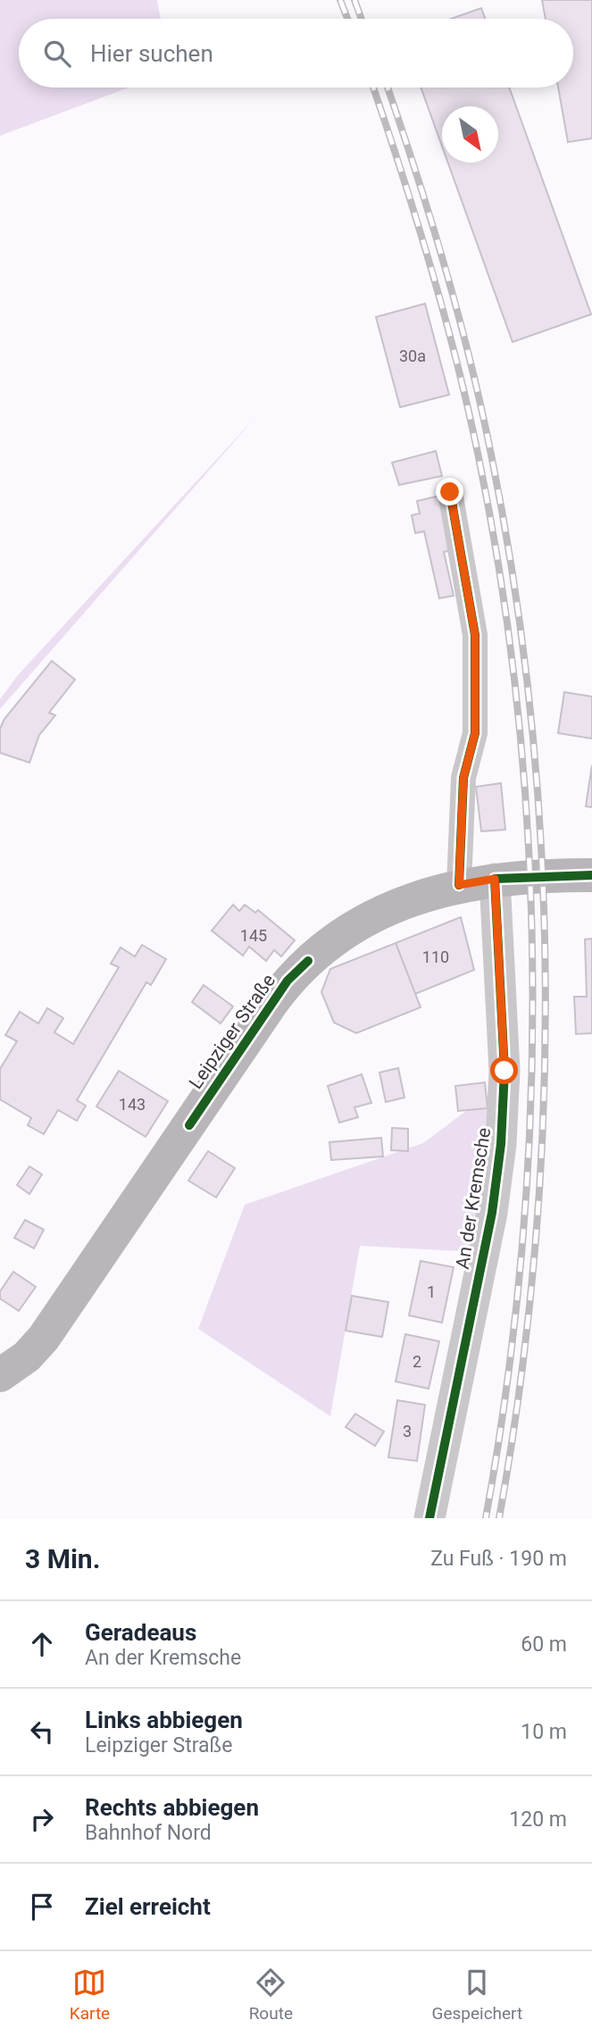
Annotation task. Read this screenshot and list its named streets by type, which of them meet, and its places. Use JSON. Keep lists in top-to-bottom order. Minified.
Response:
{"streets":{"main road":["Leipziger Straße"],"street":["An der Kremsche"]},"crossings":[["Leipziger Straße","An der Kremsche"]],"house_numbers":["30a","145","110","143","1","2","3"],"north":"bottom right","page":{"search":"Hier suchen","heading":["3 Min.","Zu Fuß · 190 m"],"list":[["Geradeaus","An der Kremsche","60 m"],["Links abbiegen","Leipziger Straße","10 m"],["Rechts abbiegen","Bahnhof Nord","120 m"],"Ziel erreicht"],"nav":["Karte","Route","Gespeichert"]}}
